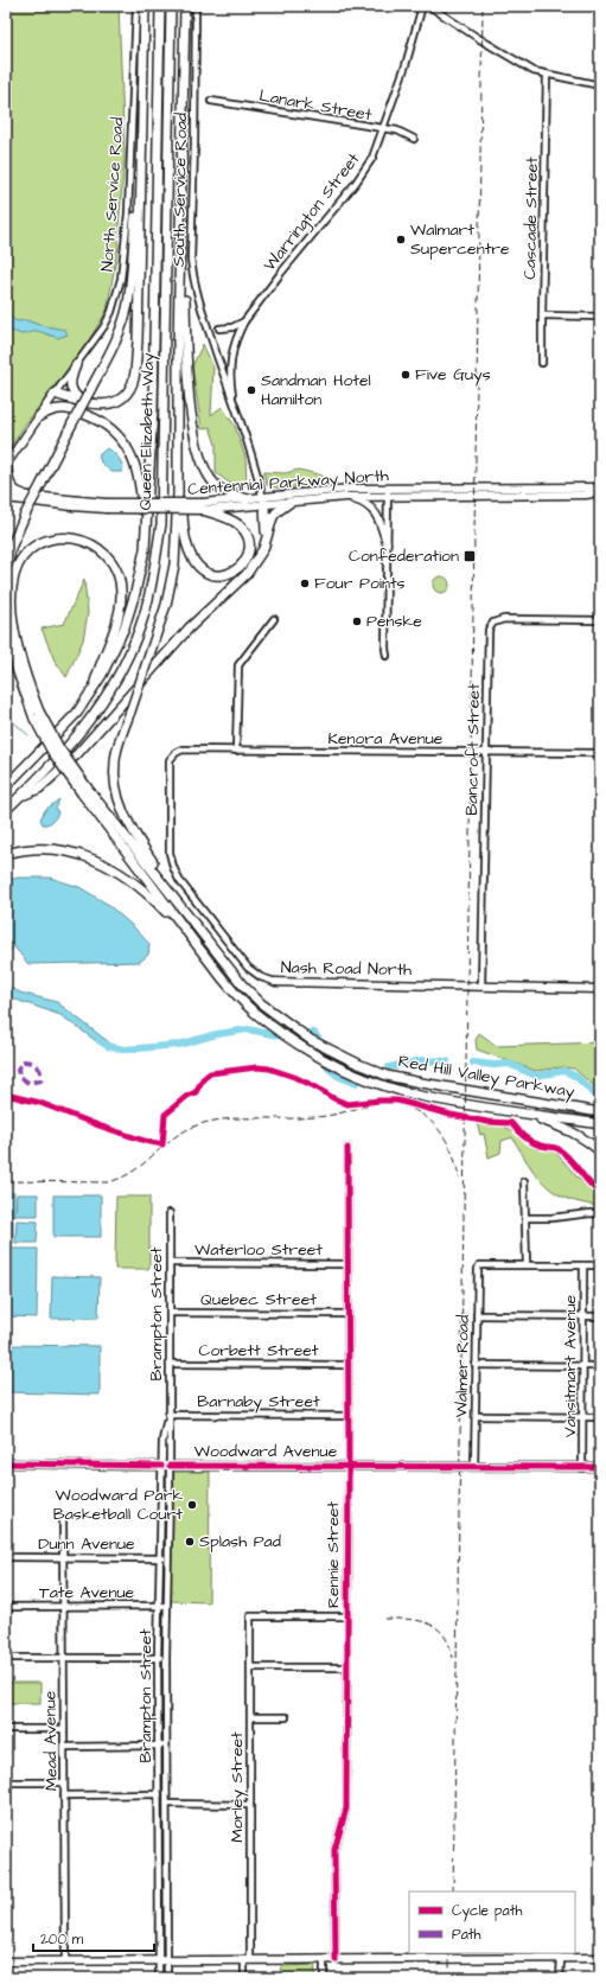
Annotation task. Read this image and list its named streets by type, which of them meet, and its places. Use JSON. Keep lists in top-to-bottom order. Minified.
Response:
{"streets":{"highway":["Queen Elizabeth Way","Red Hill Valley Parkway"],"main road":["North Service Road","Centennial Parkway North","Nash Road North","Woodward Avenue"],"street":["Lanark Street","South Service Road","Warrington Street","Cascade Street","Kenora Avenue","Bancroft Street","Waterloo Street","Quebec Street","Brampton Street","Corbett Street","Walmer Road","Vansitmart Avenue","Barnaby Street","Dunn Avenue","Rennie Street","Tate Avenue","Mead Avenue","Morley Street"]},"crossings":[["Lanark Street","Warrington Street"],["South Service Road","Warrington Street"],["South Service Road","Centennial Parkway North"],["Kenora Avenue","Bancroft Street"],["Kenora Avenue","Nash Road North"],["Bancroft Street","Nash Road North"],["Waterloo Street","Brampton Street"],["Waterloo Street","Rennie Street"],["Quebec Street","Brampton Street"],["Quebec Street","Rennie Street"],["Brampton Street","Corbett Street"],["Brampton Street","Barnaby Street"],["Brampton Street","Woodward Avenue"],["Brampton Street","Dunn Avenue"],["Brampton Street","Tate Avenue"],["Corbett Street","Rennie Street"],["Walmer Road","Woodward Avenue"],["Vansitmart Avenue","Woodward Avenue"],["Barnaby Street","Rennie Street"],["Woodward Avenue","Rennie Street"],["Dunn Avenue","Mead Avenue"],["Rennie Street","Morley Street"],["Tate Avenue","Mead Avenue"]],"places":{"other":["Walmart Supercentre","Five Guys","Sandman Hotel Hamilton","Four Points","Penske","Woodward Park Basketball Court","Splash Pad"],"transit":["Confederation"]},"legend":["Cycle path","Path"],"scale_bar":"200 m"}
